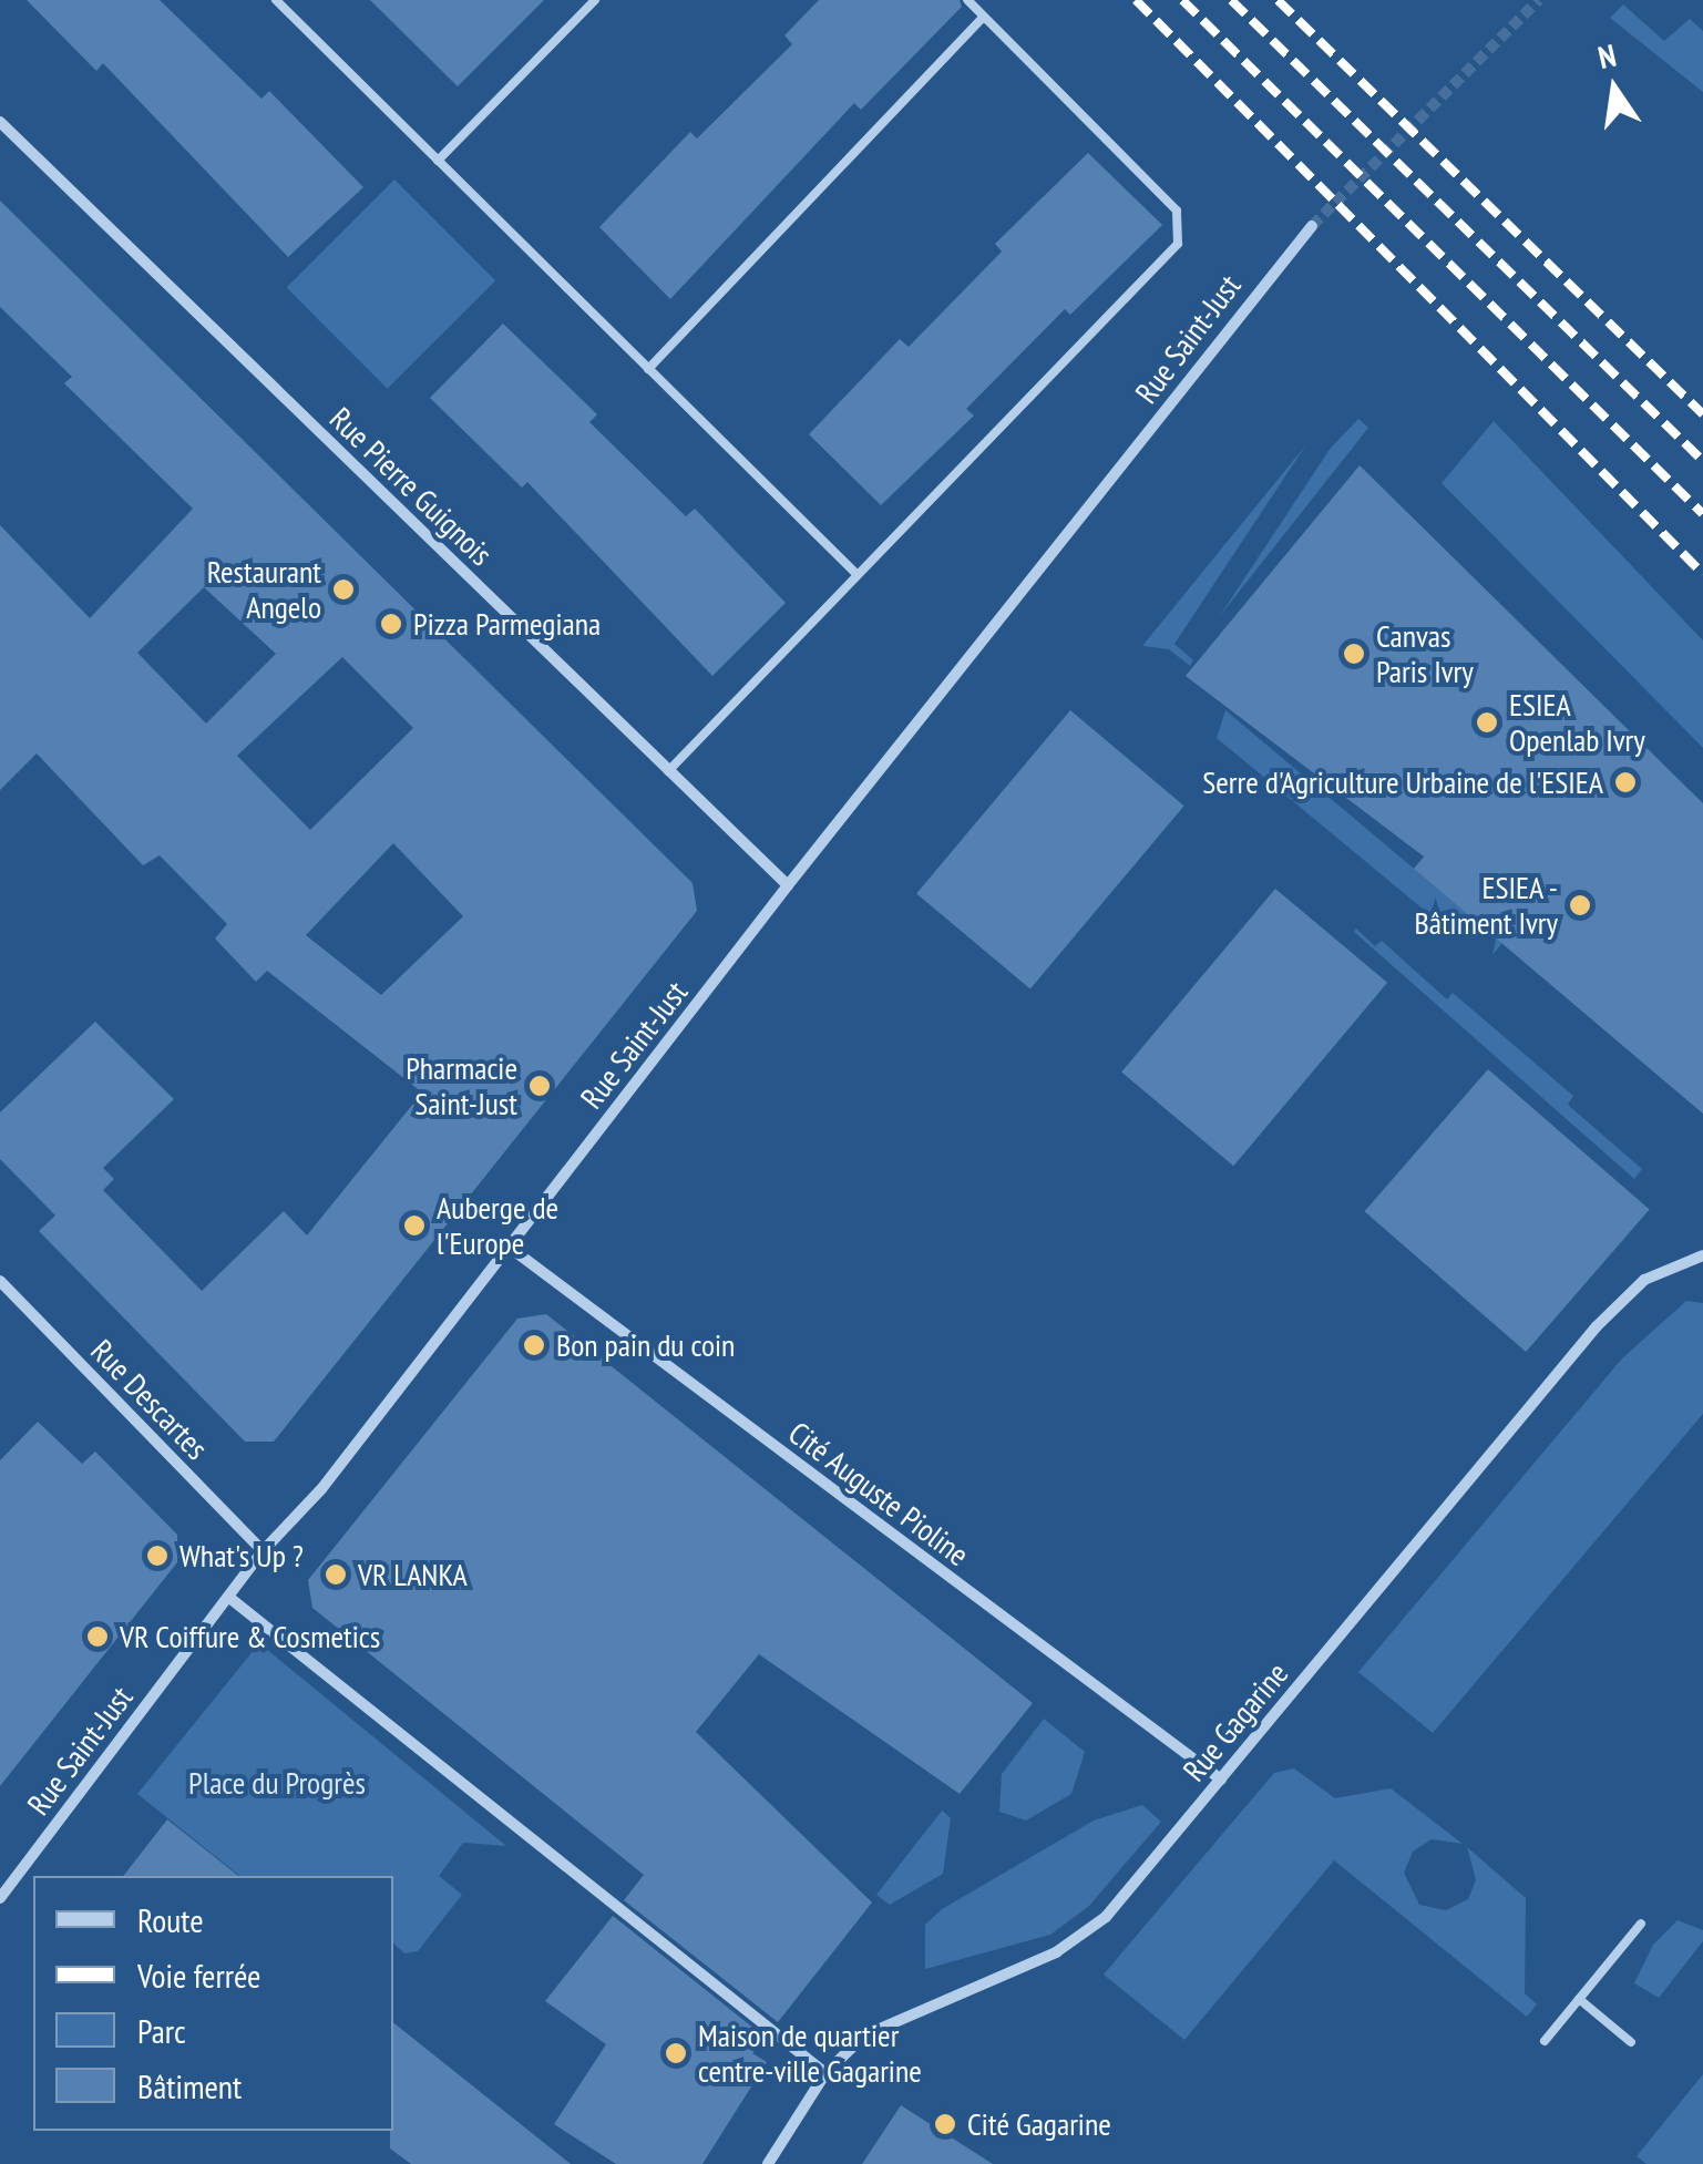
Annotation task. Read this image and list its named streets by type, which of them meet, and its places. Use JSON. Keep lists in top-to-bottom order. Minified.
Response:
{"streets":{"street":["Rue Saint-Just","Rue Pierre Guignois","Rue Descartes","Cité Auguste Pioline","Rue Gagarine"]},"crossings":[["Rue Saint-Just","Rue Pierre Guignois"],["Rue Saint-Just","Rue Descartes"],["Rue Saint-Just","Cité Auguste Pioline"],["Cité Auguste Pioline","Rue Gagarine"]],"parks":["Place du Progrès"],"places":["Restaurant Angelo","Pizza Parmegiana","Canvas Paris Ivry","ESIEA Openlab Ivry","Serre d'Agriculture Urbaine de l'ESIEA","ESIEA - Bâtiment Ivry","Pharmacie Saint-Just","Auberge de l'Europe","Bon pain du coin","What's Up ?","VR LANKA","VR Coiffure & Cosmetics","Maison de quartier centre-ville Gagarine","Cité Gagarine"],"legend":["Route","Voie ferrée","Parc","Bâtiment"],"north":"top"}
